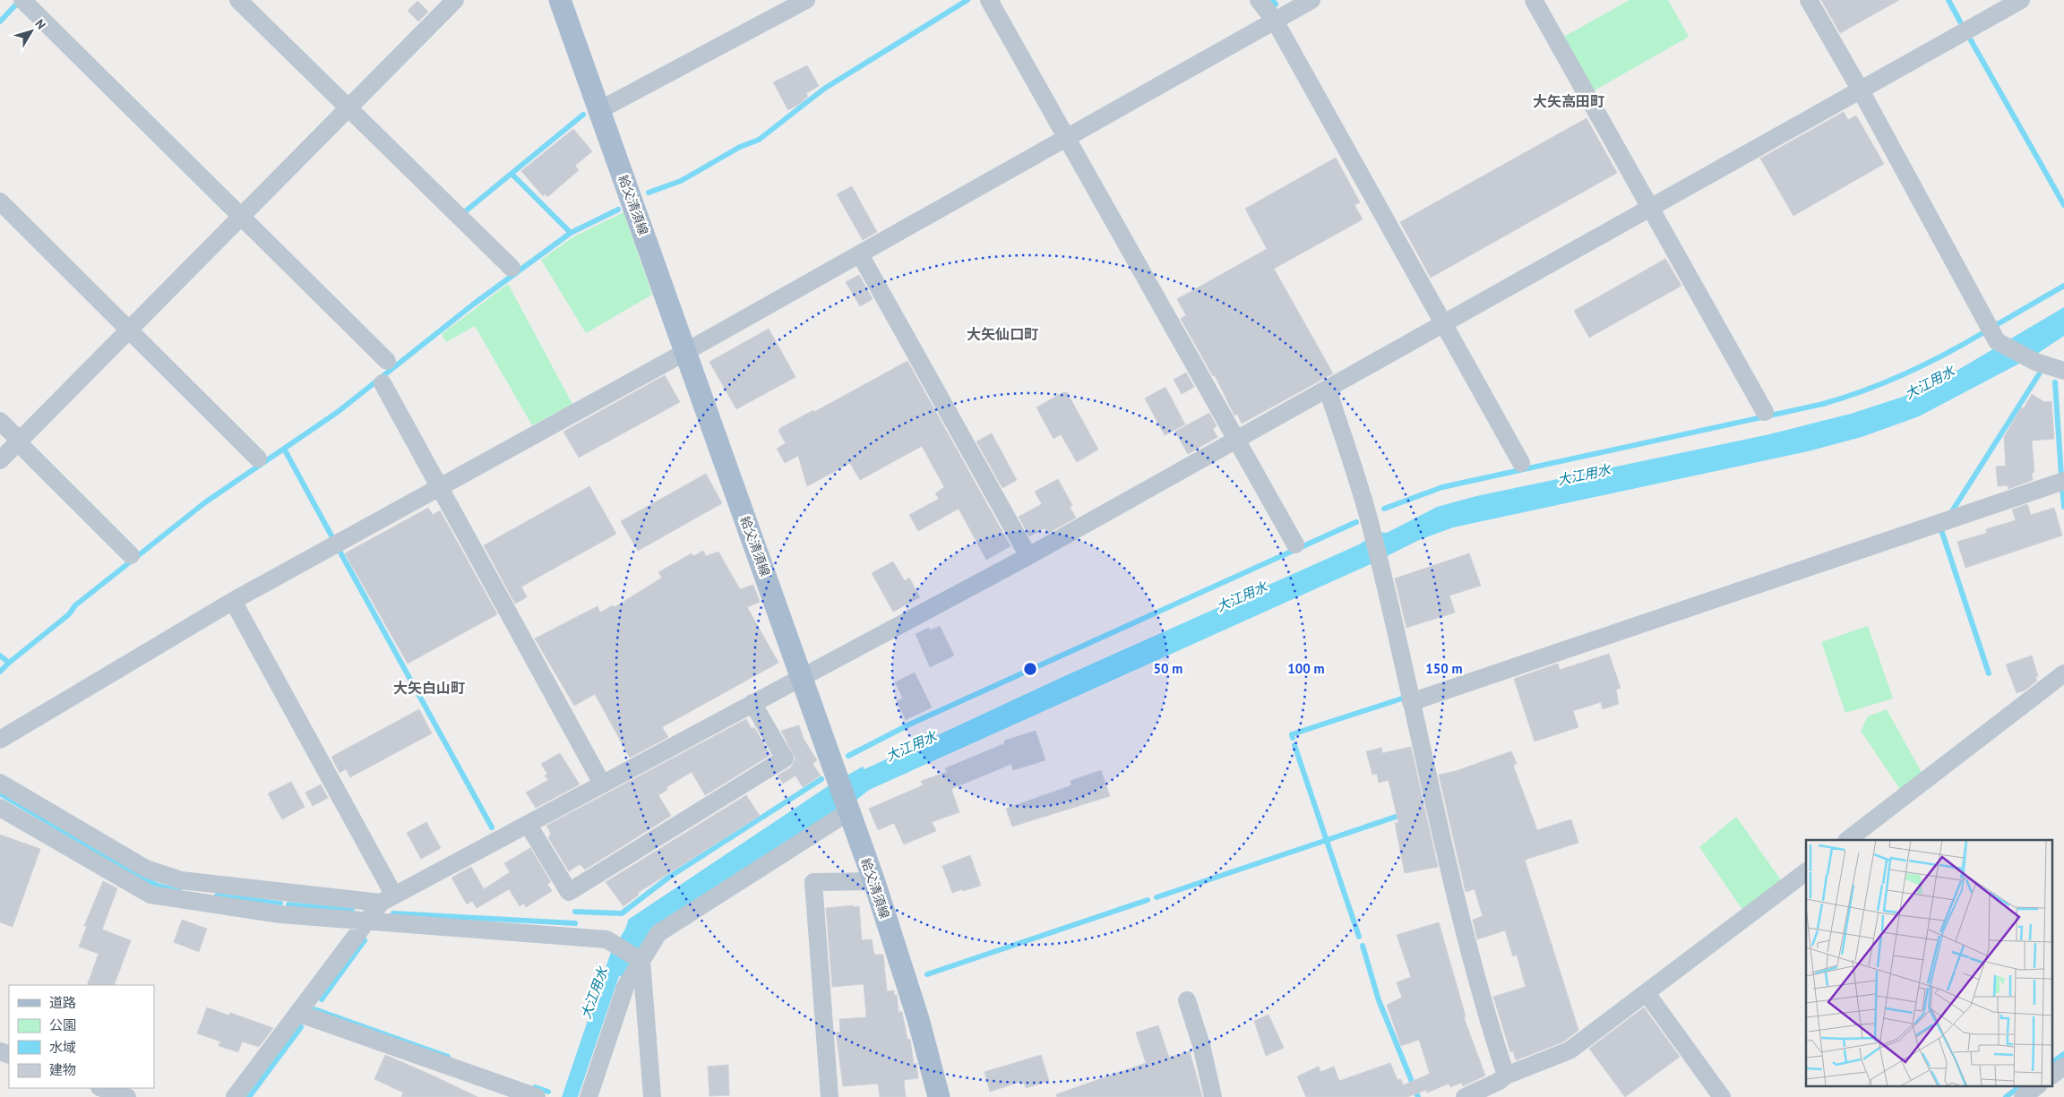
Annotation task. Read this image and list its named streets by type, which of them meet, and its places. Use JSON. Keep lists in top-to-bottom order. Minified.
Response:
{"streets":{"main road":["給父清須線"]},"districts":["大矢高田町","大矢仙口町","大矢白山町"],"water":["大江用水"],"legend":["道路","公園","水域","建物"],"north":"top right","rings":["50 m","100 m","150 m"]}
